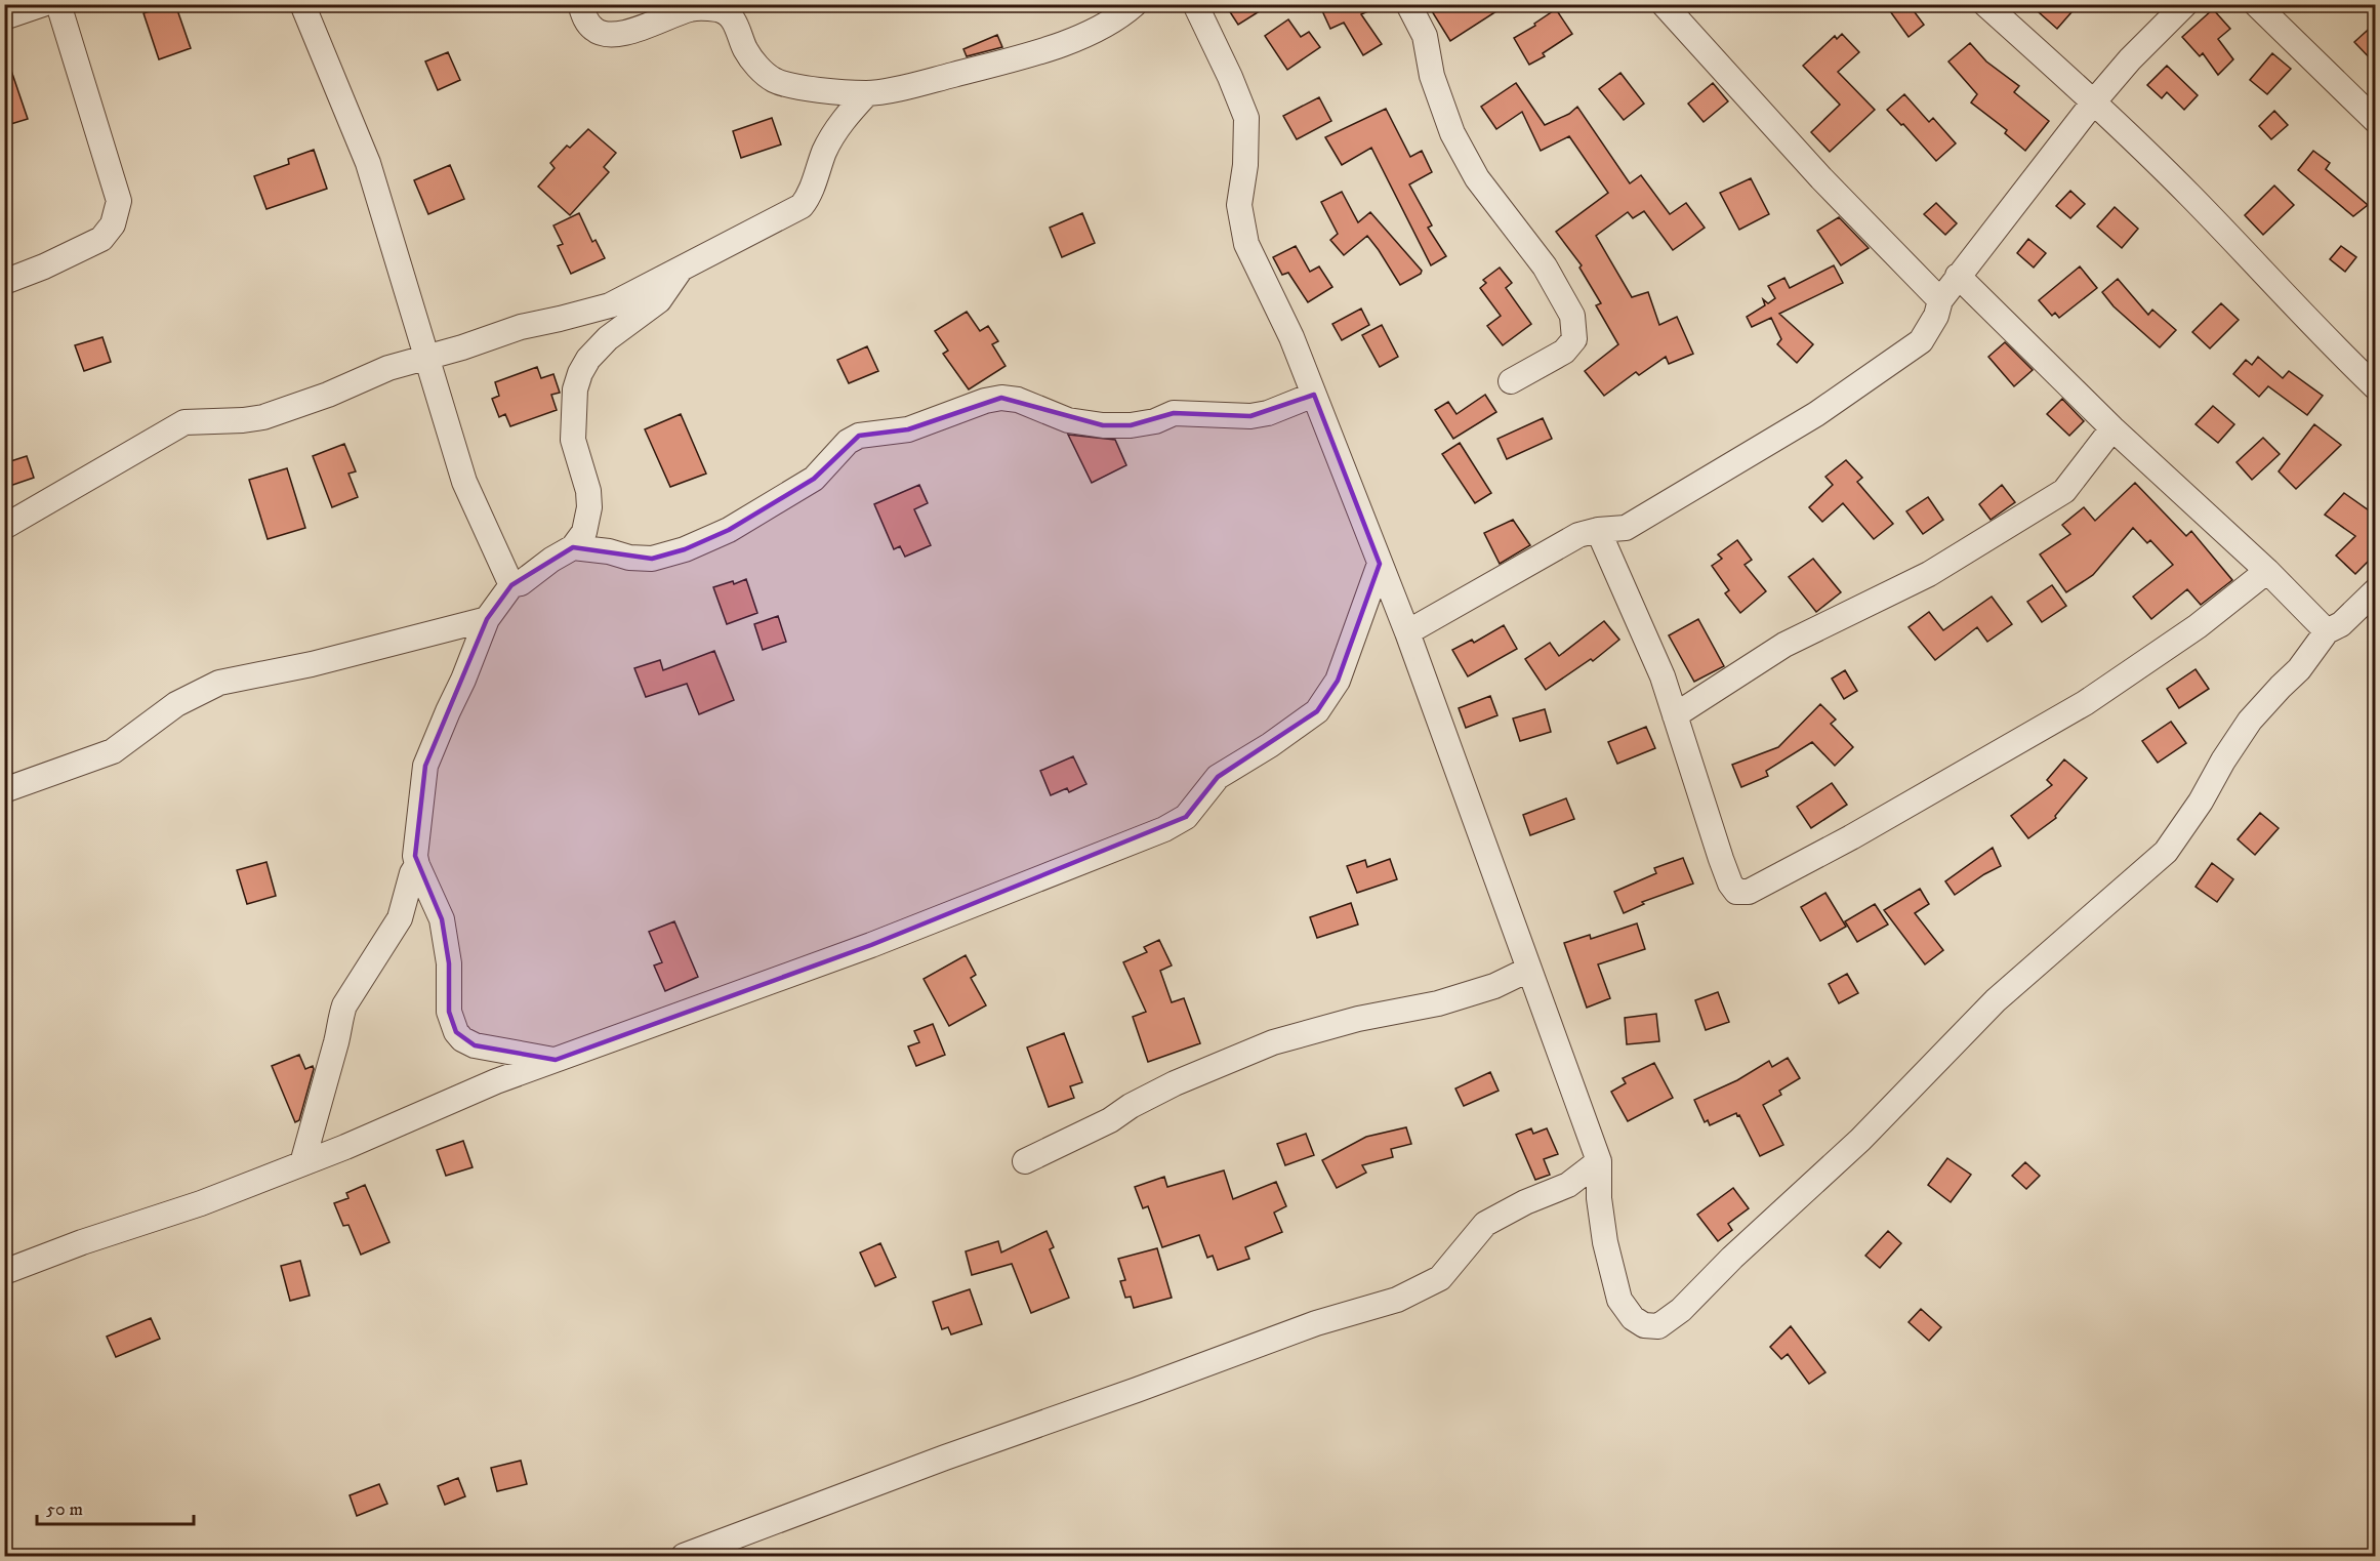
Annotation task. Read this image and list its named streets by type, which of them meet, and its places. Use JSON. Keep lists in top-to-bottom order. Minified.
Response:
{"scale_bar":"50 m"}
